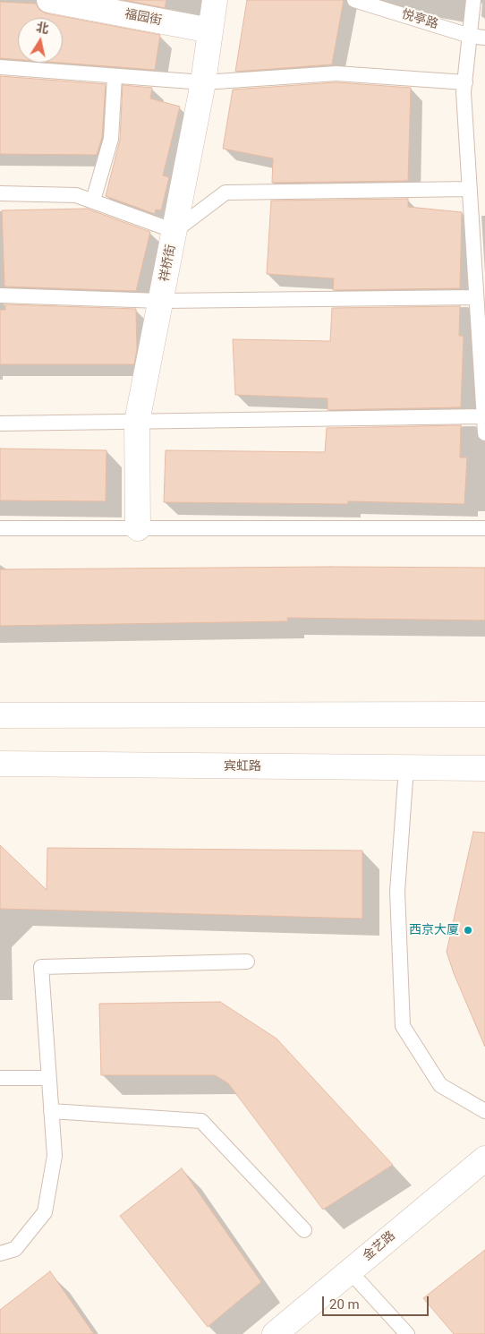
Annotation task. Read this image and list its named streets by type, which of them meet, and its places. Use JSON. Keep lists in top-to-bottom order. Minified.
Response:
{"streets":{"street":["福园街","祥桥街","宾虹路","金艺路"],"lane":["悦亭路"]},"crossings":[["福园街","祥桥街"]],"places":["西京大厦"],"scale_bar":"20 m","north":"top"}
